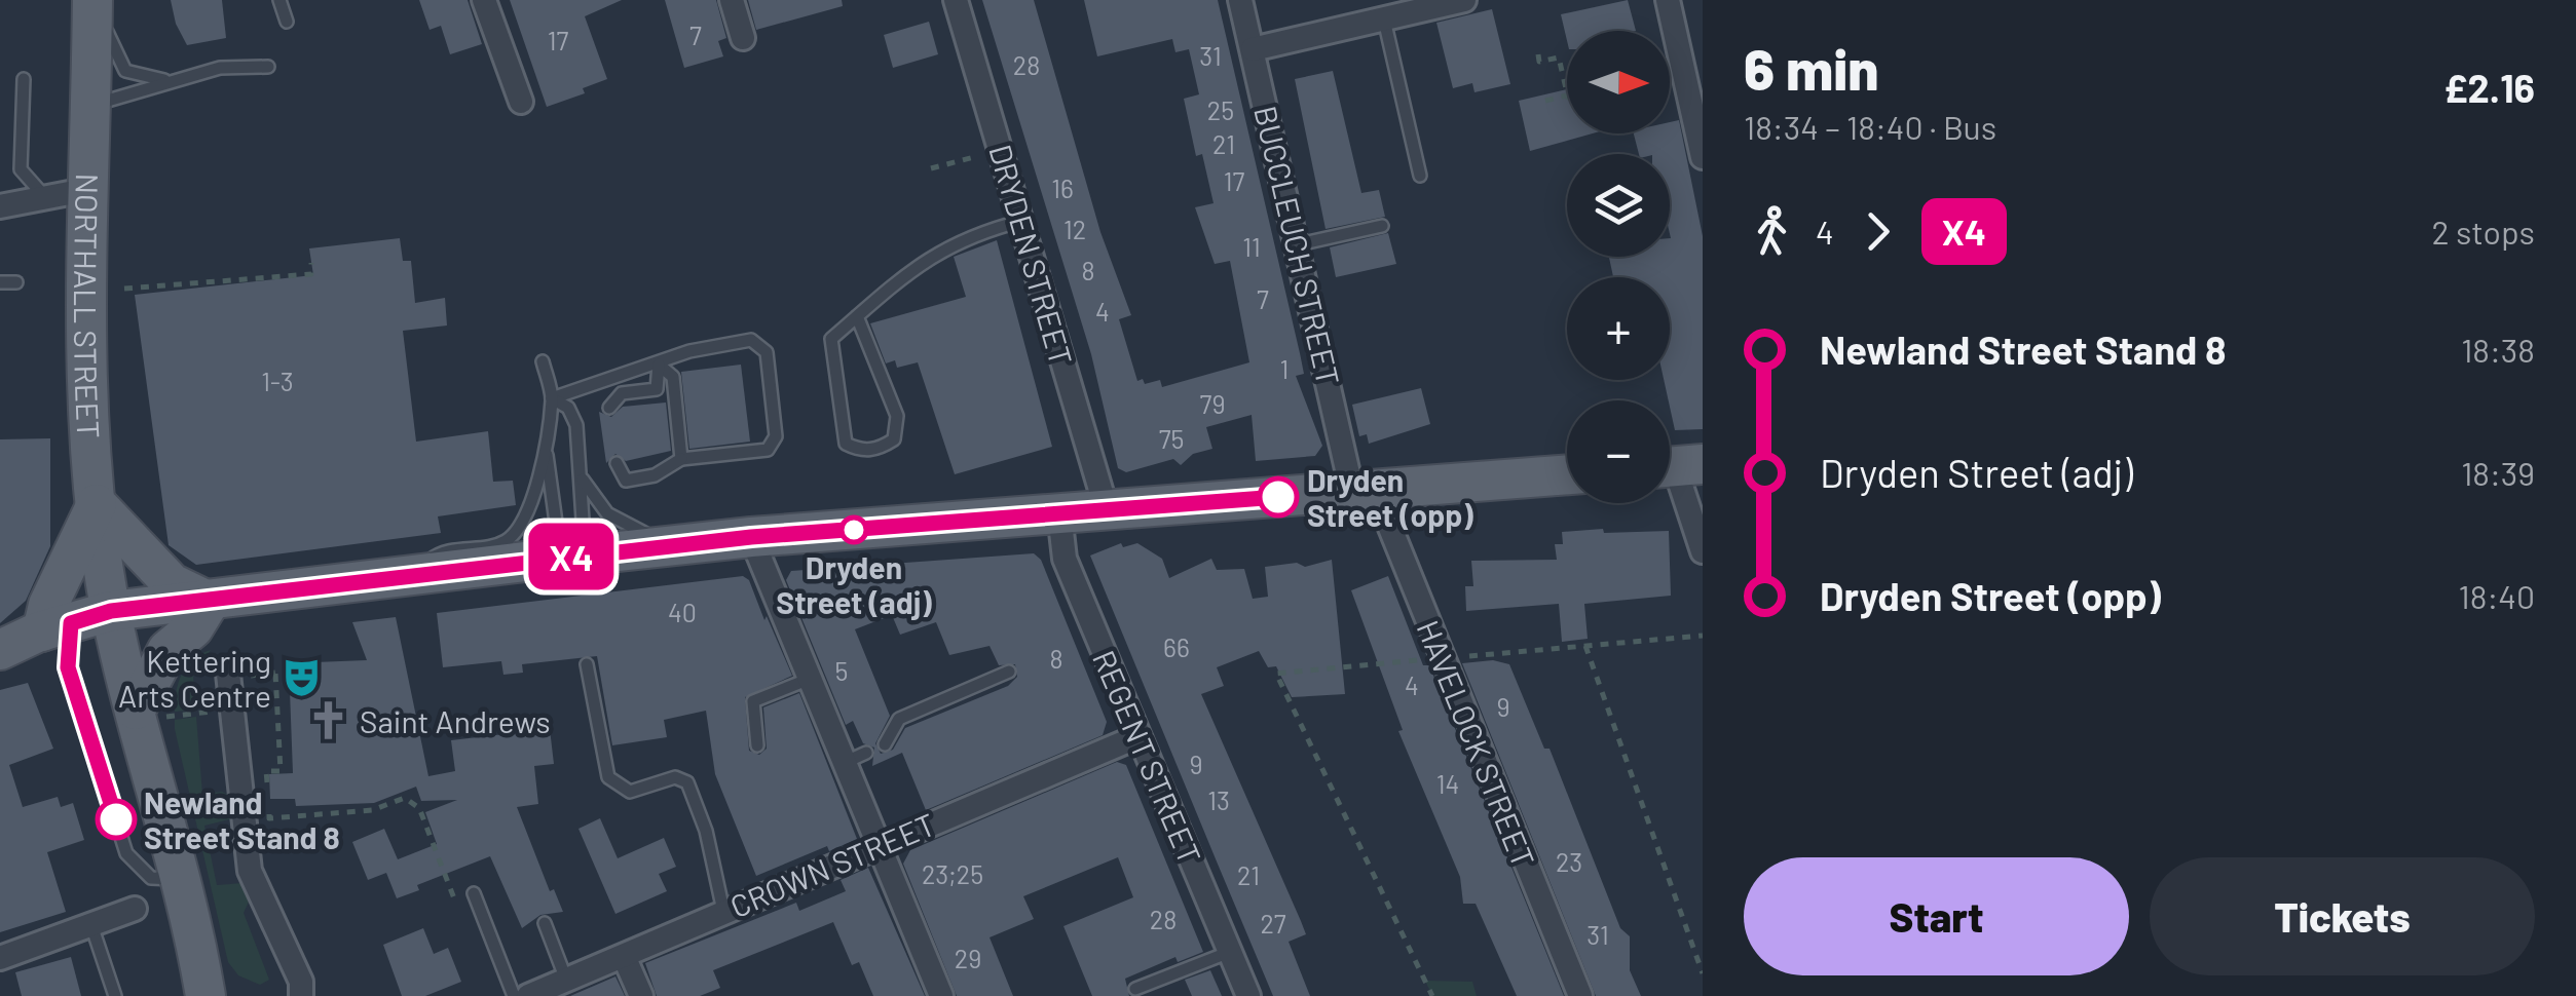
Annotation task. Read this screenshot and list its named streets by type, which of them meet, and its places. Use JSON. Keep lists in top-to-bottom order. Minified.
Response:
{"streets":{"main road":["NORTHALL STREET"],"street":["BUCCLEUCH STREET","DRYDEN STREET","HAVELOCK STREET","REGENT STREET","CROWN STREET"]},"crossings":[["BUCCLEUCH STREET","HAVELOCK STREET"],["REGENT STREET","CROWN STREET"]],"places":{"other":["Dryden Street (opp)","Dryden Street (adj)","Newland Street Stand 8"],"theatre":["Kettering Arts Centre"],"church":["Saint Andrews"]},"lines":["bus line X4"],"house_numbers":["7","17","31","28","25","21","17","16","12","11","8","7","4","1","1-3","79","75","40","66","8","5","4","9","9","14","13","23","23;25","21","28","27","31","29"],"north":"right","page":{"on_map":"X4","heading":["6 min","18:34 – 18:40 · Bus","£2.16"],"map_buttons":["+","−"],"legs":["4","X4","2 stops"],"list":[{"name":"Newland Street Stand 8","value":"18:38"},{"name":"Dryden Street (adj)","value":"18:39"},{"name":"Dryden Street (opp)","value":"18:40"}],"buttons":["Start","Tickets"]}}
